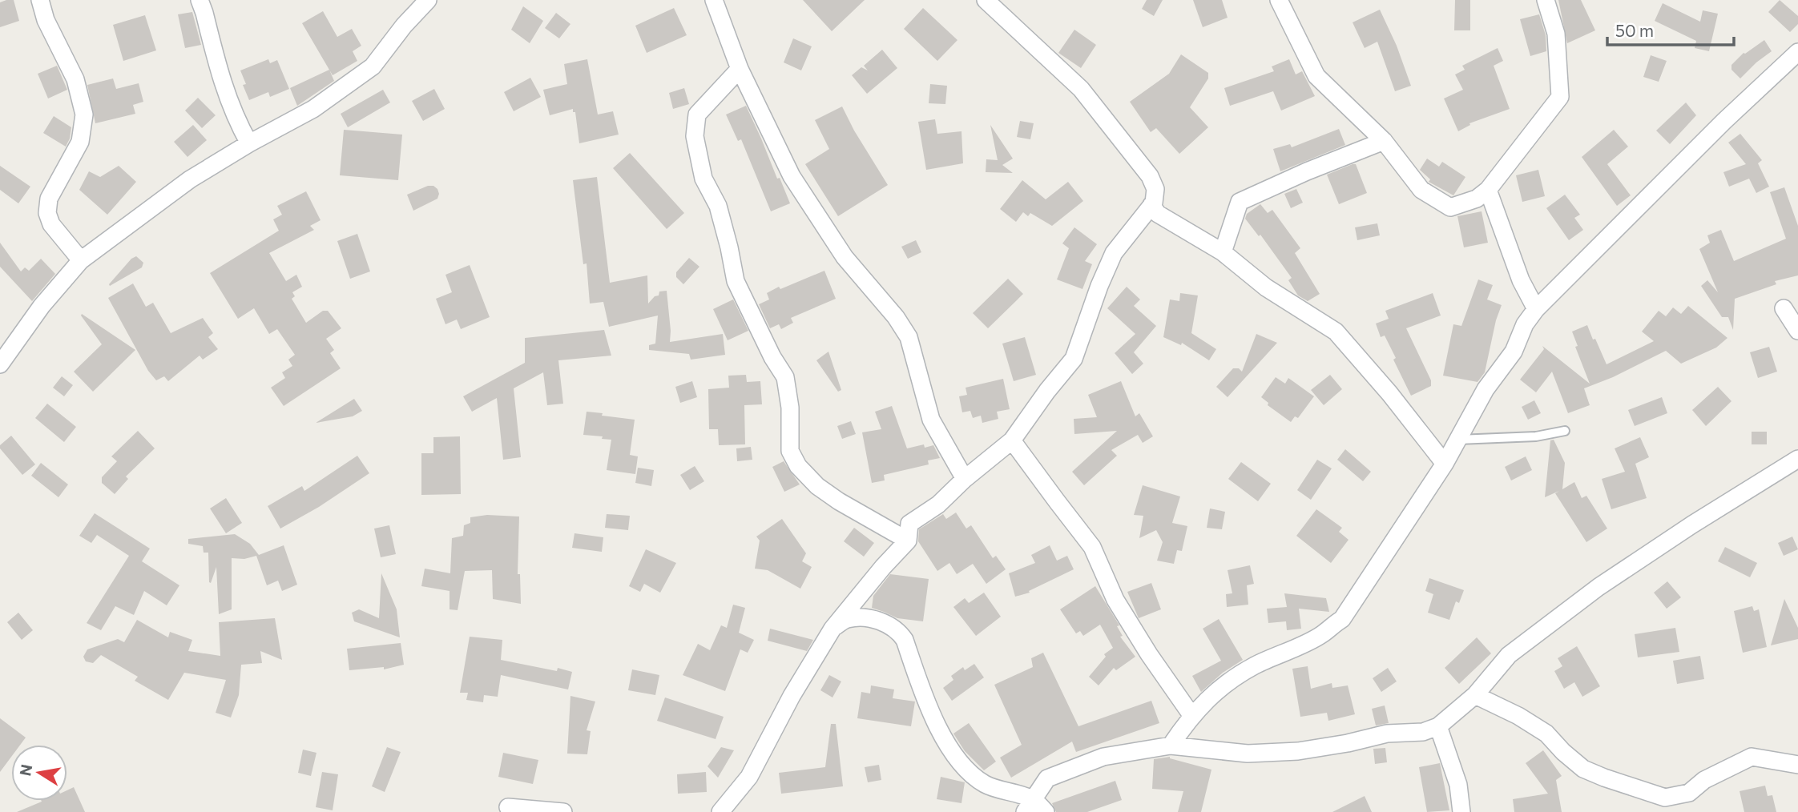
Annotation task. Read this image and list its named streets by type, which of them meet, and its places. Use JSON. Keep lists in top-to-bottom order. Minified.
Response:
{"scale_bar":"50 m","north":"left"}
